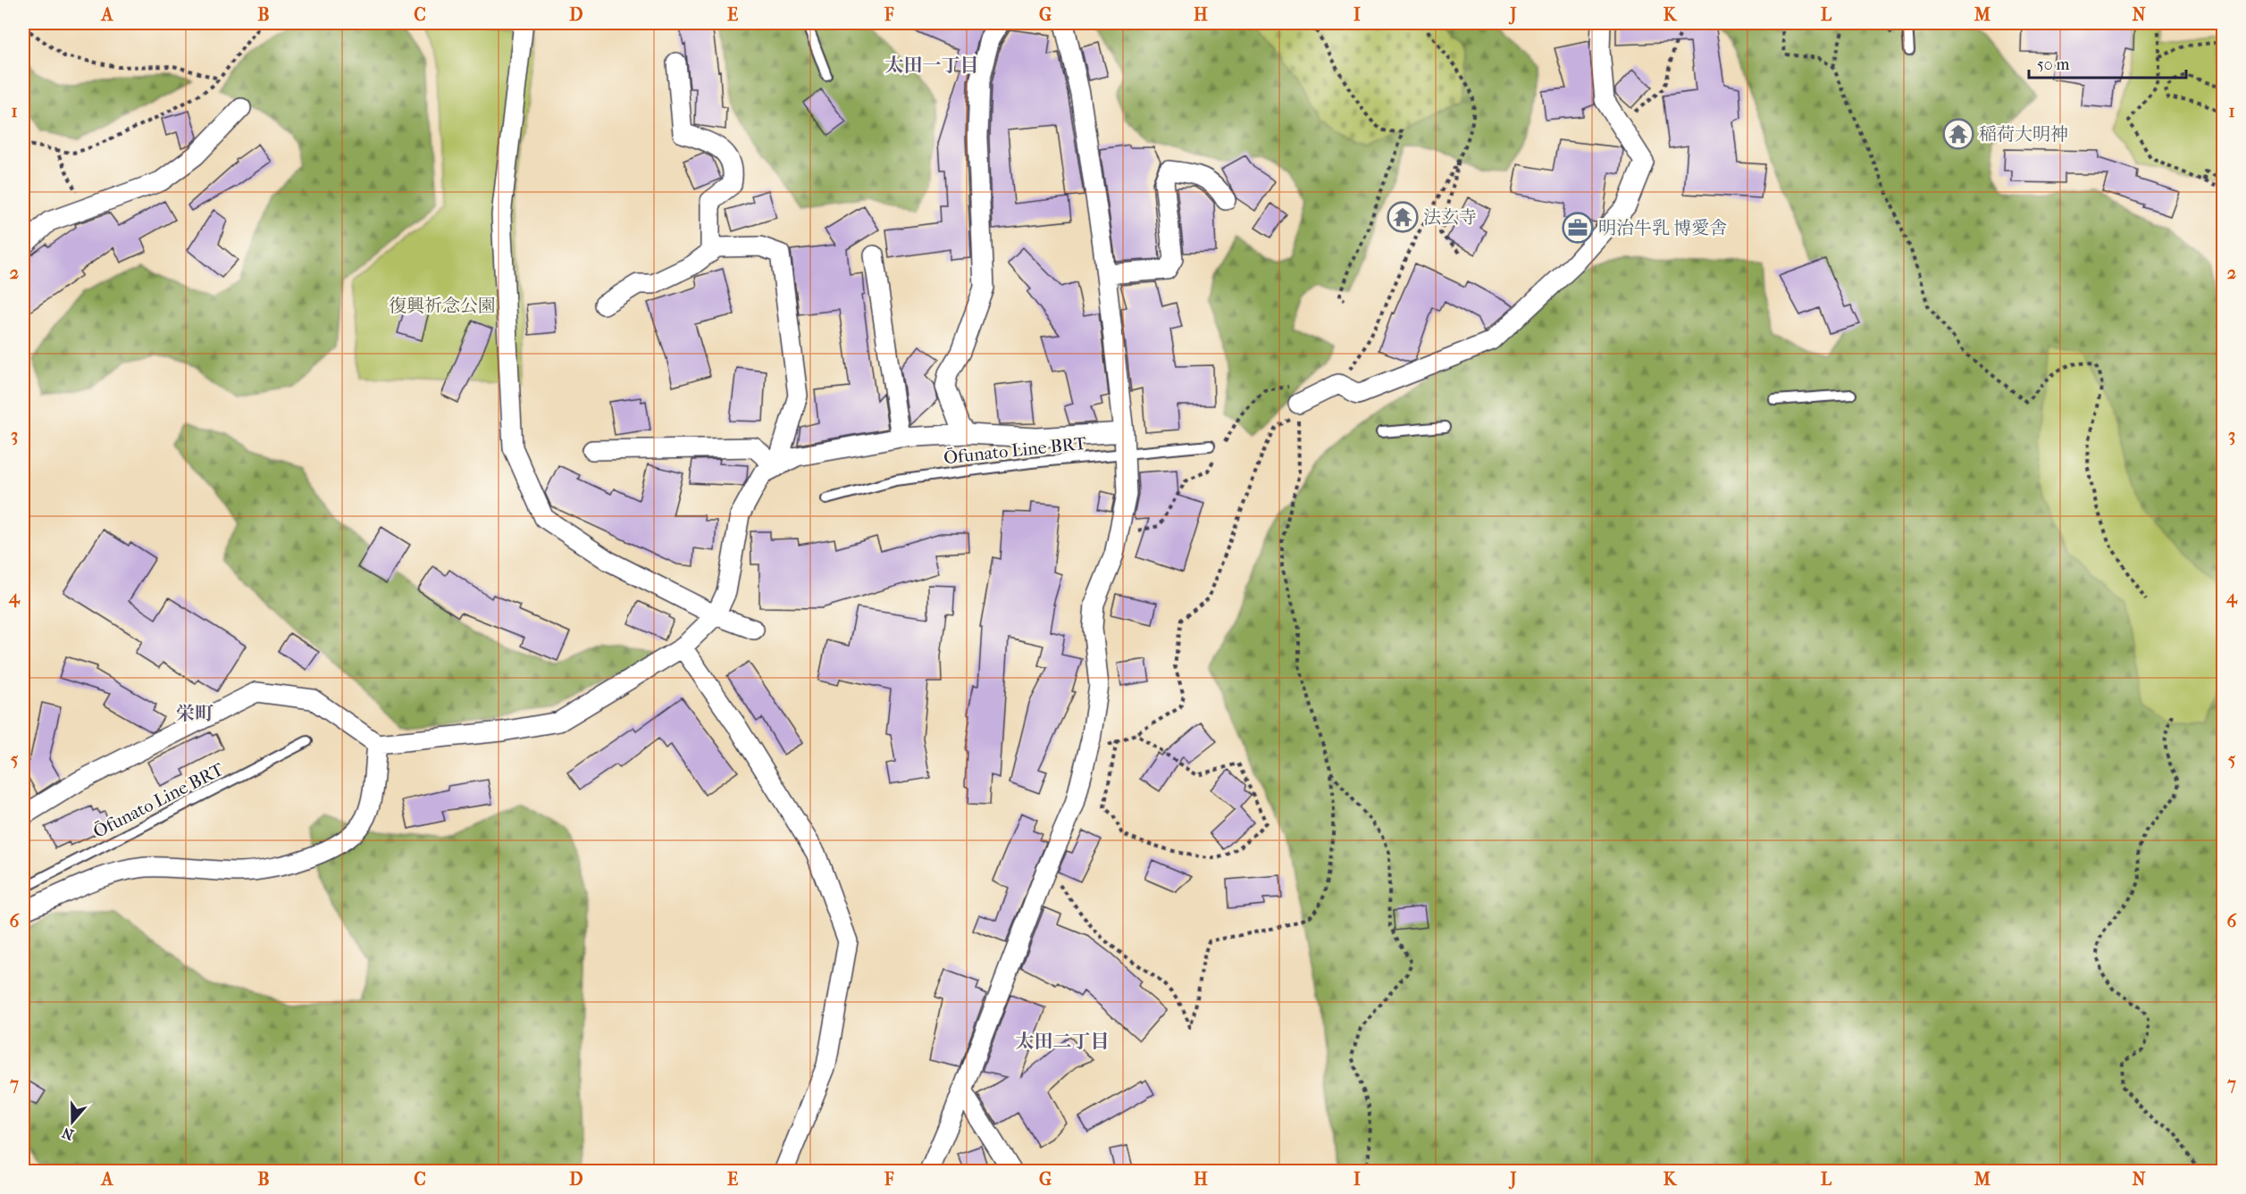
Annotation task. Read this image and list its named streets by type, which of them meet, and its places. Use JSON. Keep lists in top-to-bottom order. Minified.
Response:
{"streets":{"lane":["Ōfunato Line BRT"]},"districts":["太田一丁目","栄町","太田二丁目"],"parks":["復興祈念公園"],"places":{"temple":["稲荷大明神","法玄寺"],"office":["明治牛乳 博愛舎"]},"scale_bar":"50 m","north":"bottom","grid":{"columns":["A","B","C","D","E","F","G","H","I","J","K","L","M","N"],"rows":["1","2","3","4","5","6","7"]}}
